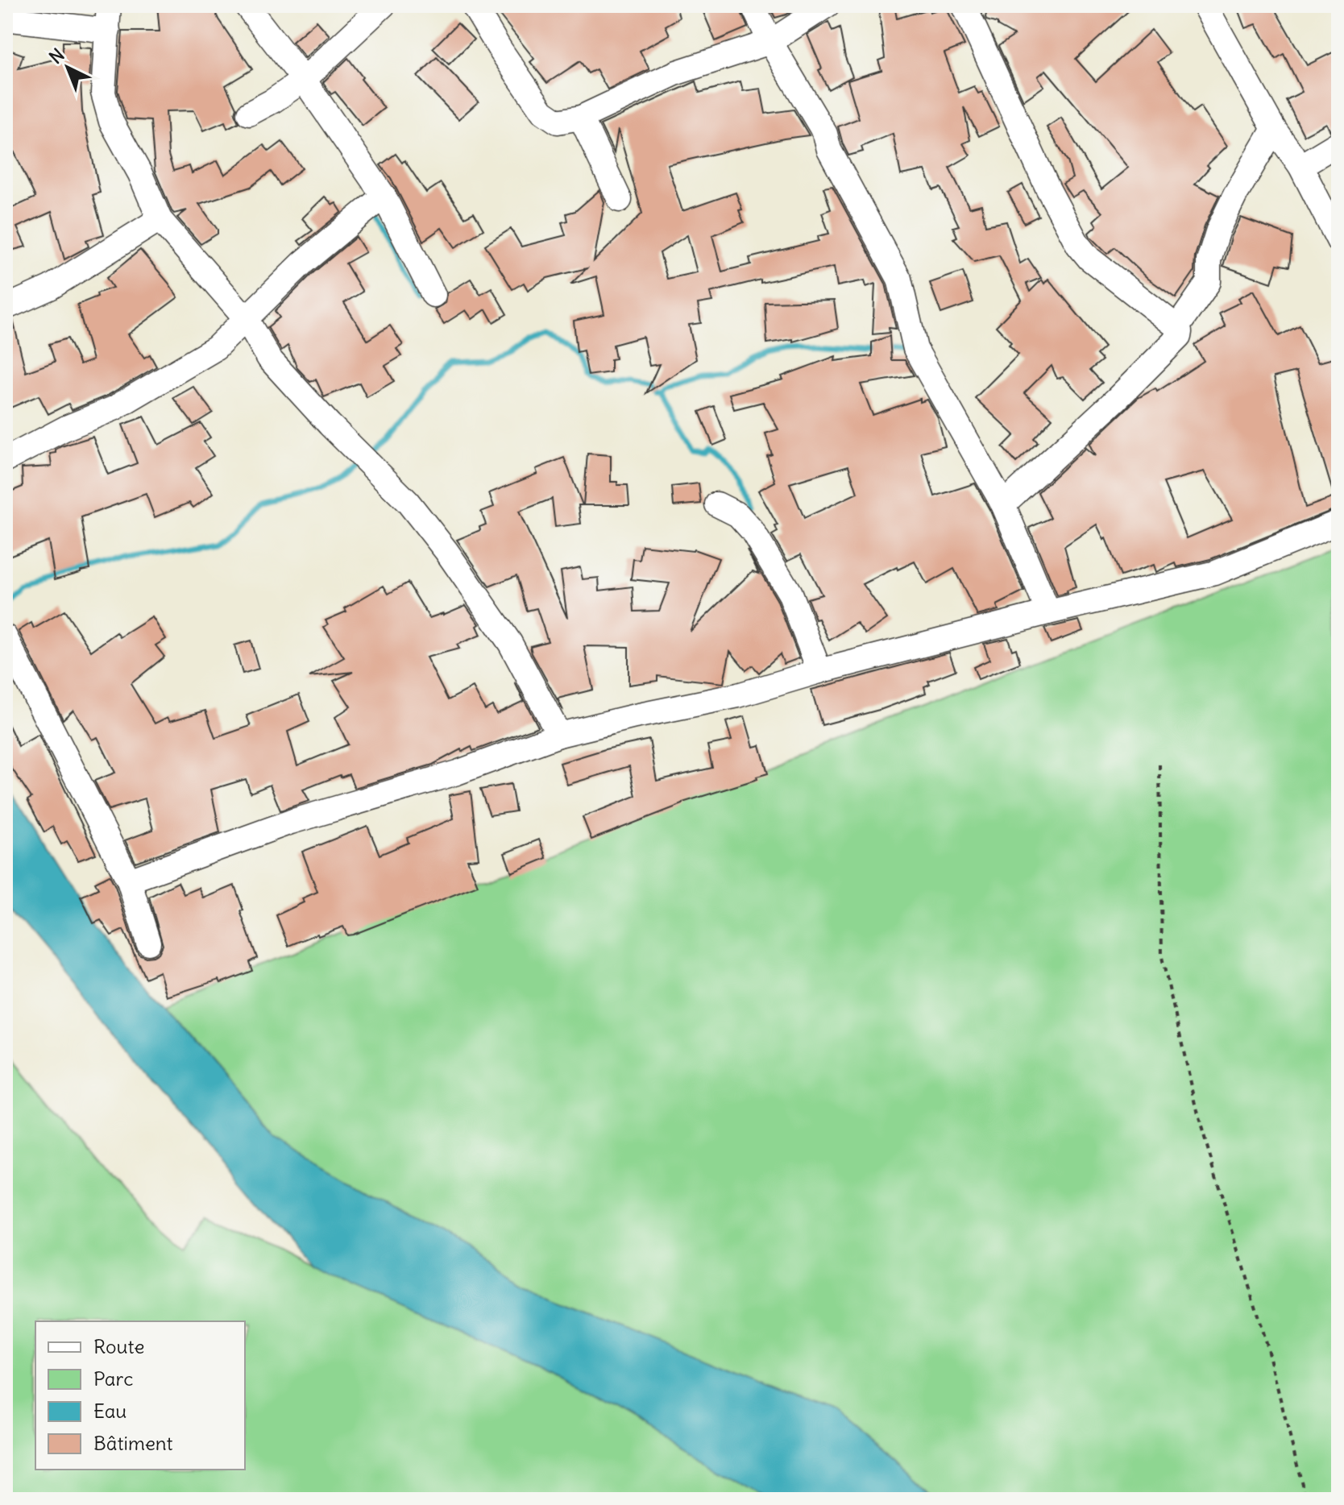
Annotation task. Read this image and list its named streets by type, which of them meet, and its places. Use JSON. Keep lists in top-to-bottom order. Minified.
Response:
{"legend":["Route","Parc","Eau","Bâtiment"],"north":"top left"}
